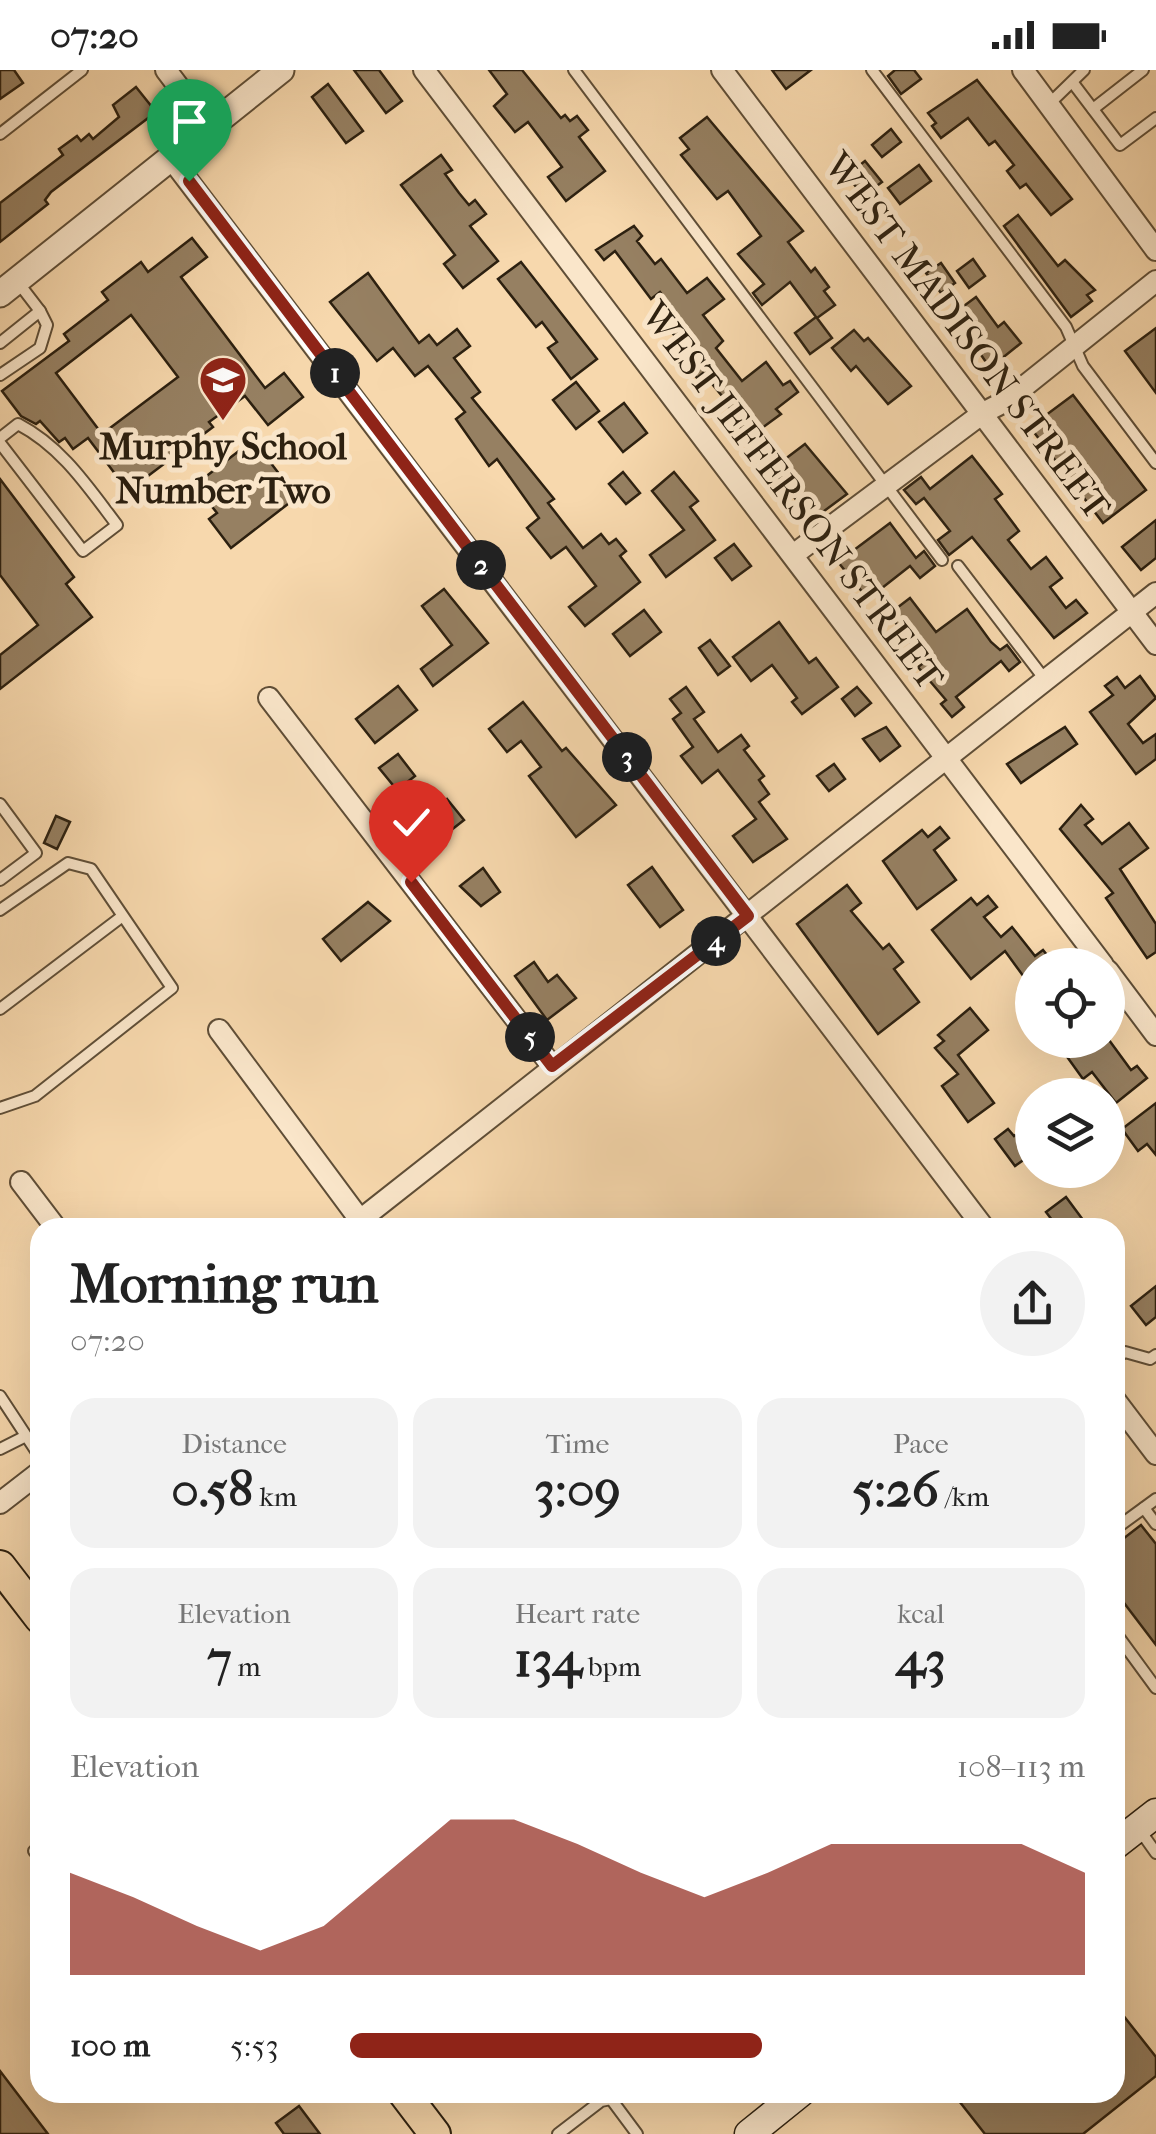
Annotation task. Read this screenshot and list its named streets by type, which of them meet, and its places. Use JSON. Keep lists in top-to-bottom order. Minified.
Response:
{"streets":{"street":["WEST MADISON STREET","WEST JEFFERSON STREET"]},"places":{"school or university":["Murphy School Number Two"]},"page":{"status":"07:20","pins":["1","2","3","4","5"],"heading":["Morning run","07:20"],"stats":[["Distance","0.58 km"],["Time","3:09"],["Pace","5:26 /km"],["Elevation","7 m"],["Heart rate","134 bpm"],["kcal","43"]],"chart":["Elevation","108–113 m"],"list":[{"name":"100 m","note":"5:53"}]}}
